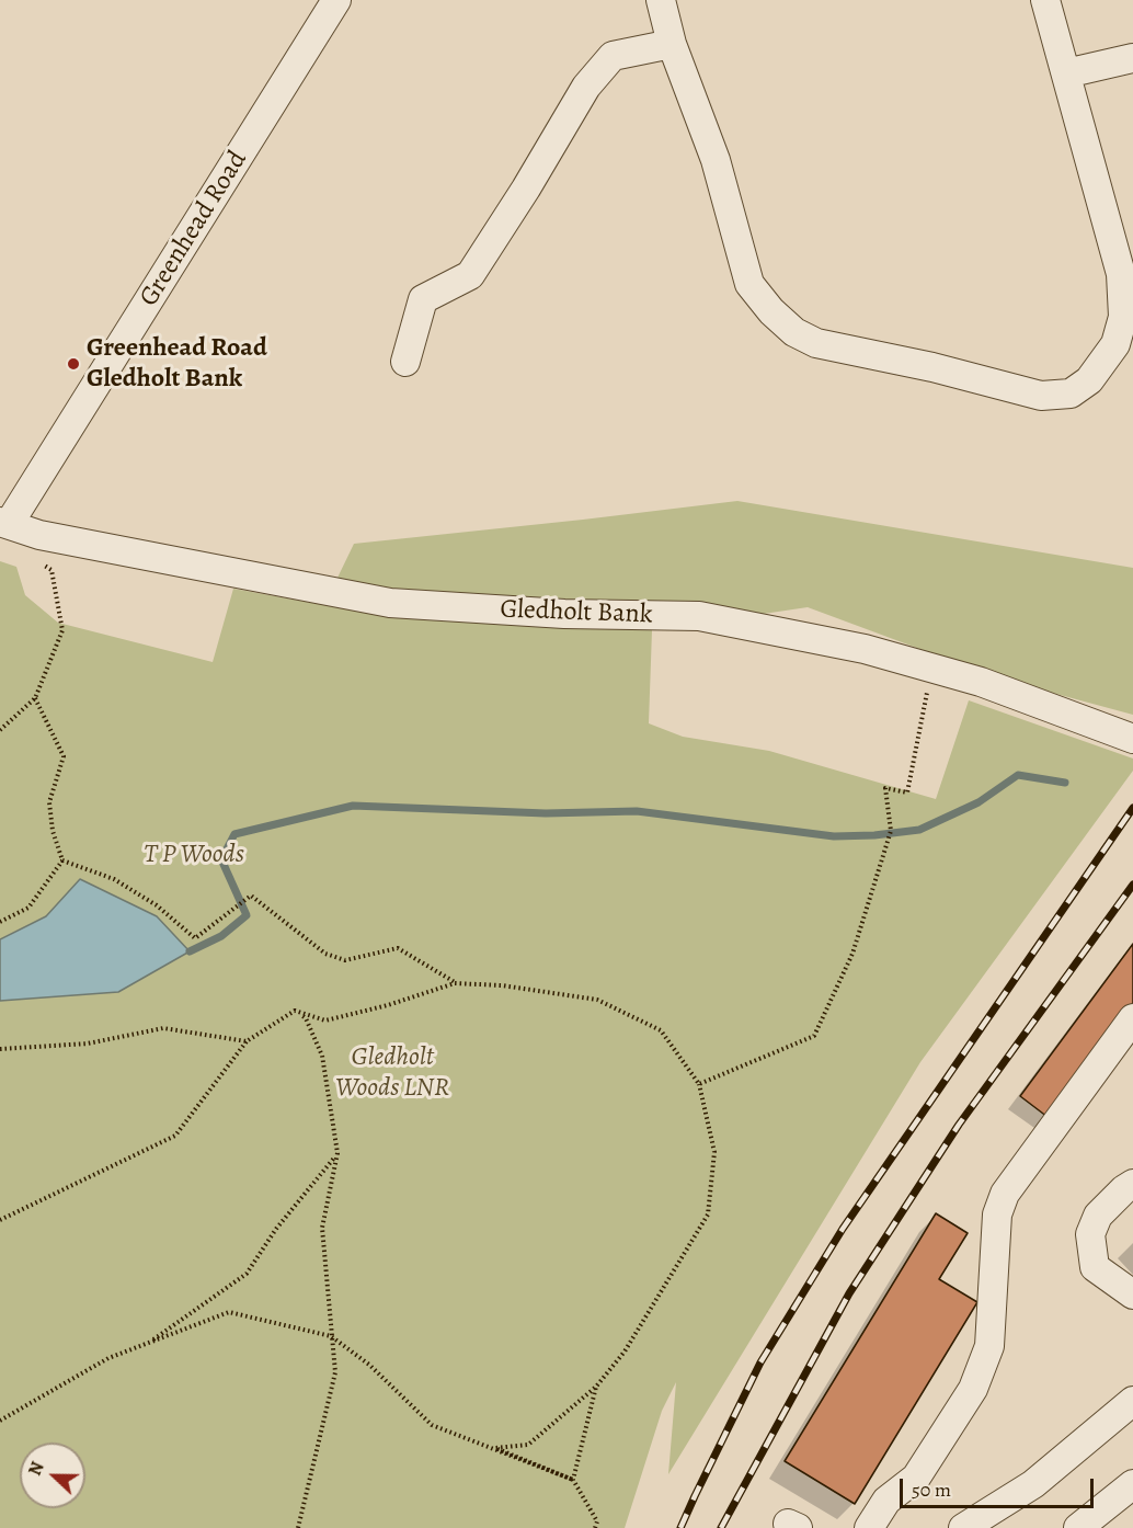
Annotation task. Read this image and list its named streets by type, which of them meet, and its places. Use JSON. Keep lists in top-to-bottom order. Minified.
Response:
{"streets":{"street":["Greenhead Road","Gledholt Bank"]},"crossings":[["Greenhead Road","Gledholt Bank"]],"parks":["T P Woods","Gledholt Woods LNR"],"places":["Greenhead Road Gledholt Bank"],"scale_bar":"50 m","north":"left"}
